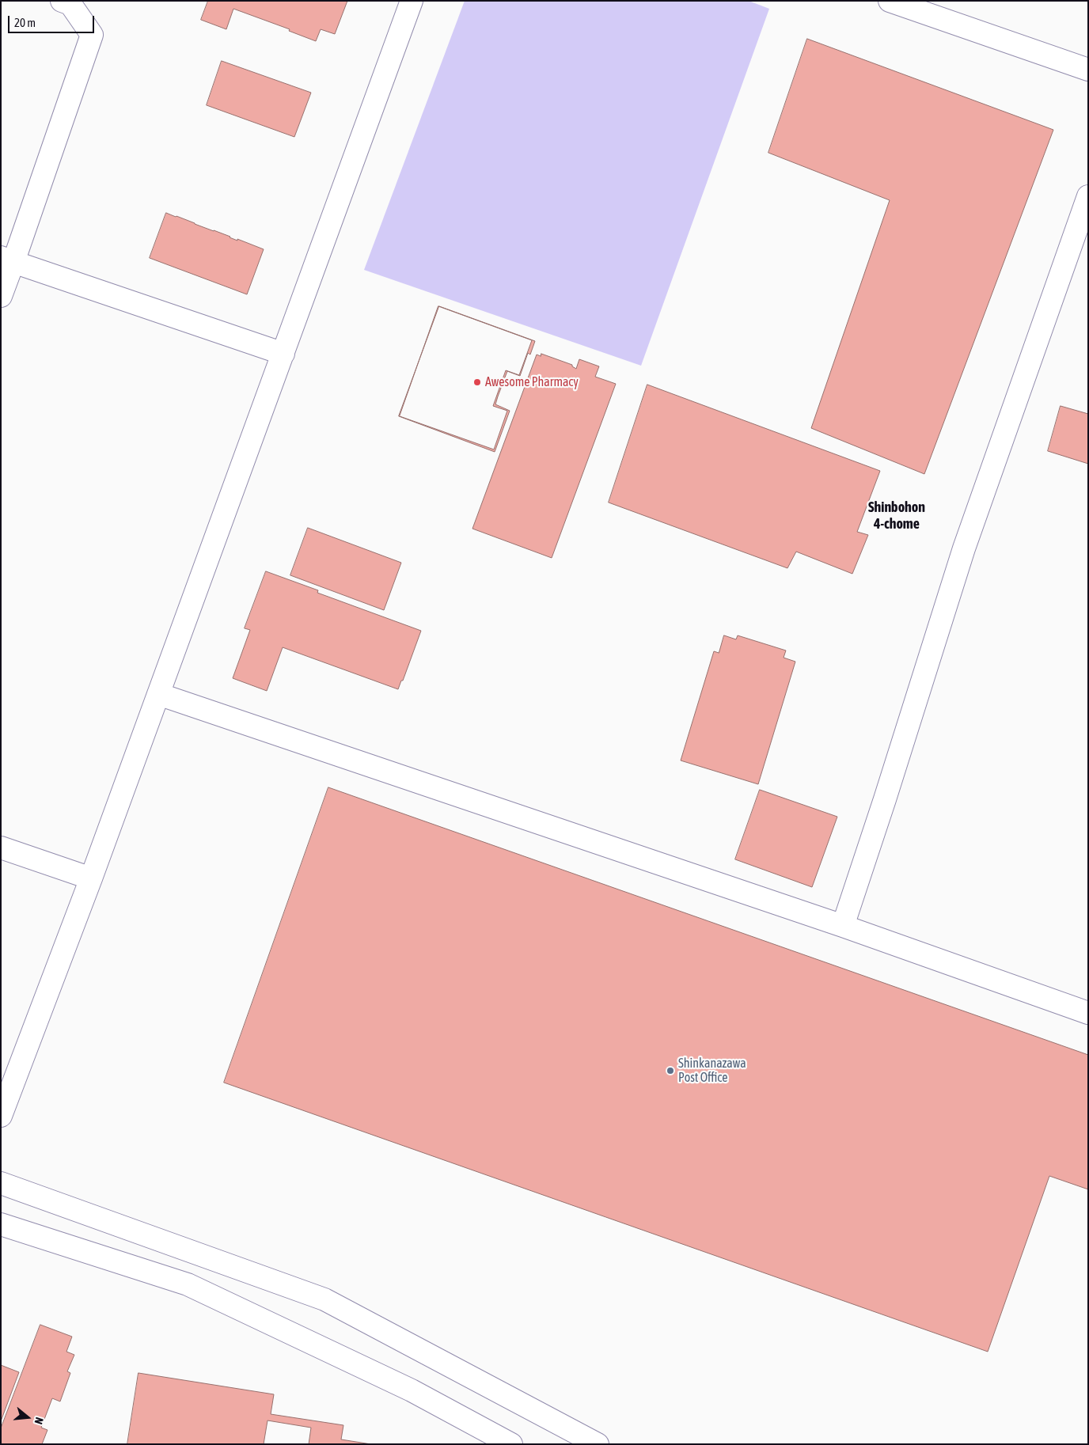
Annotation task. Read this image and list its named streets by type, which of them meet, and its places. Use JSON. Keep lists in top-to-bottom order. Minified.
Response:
{"districts":["Shinbohon 4-chome"],"places":["Awesome Pharmacy","Shinkanazawa Post Office"],"scale_bar":"20 m","north":"right"}
